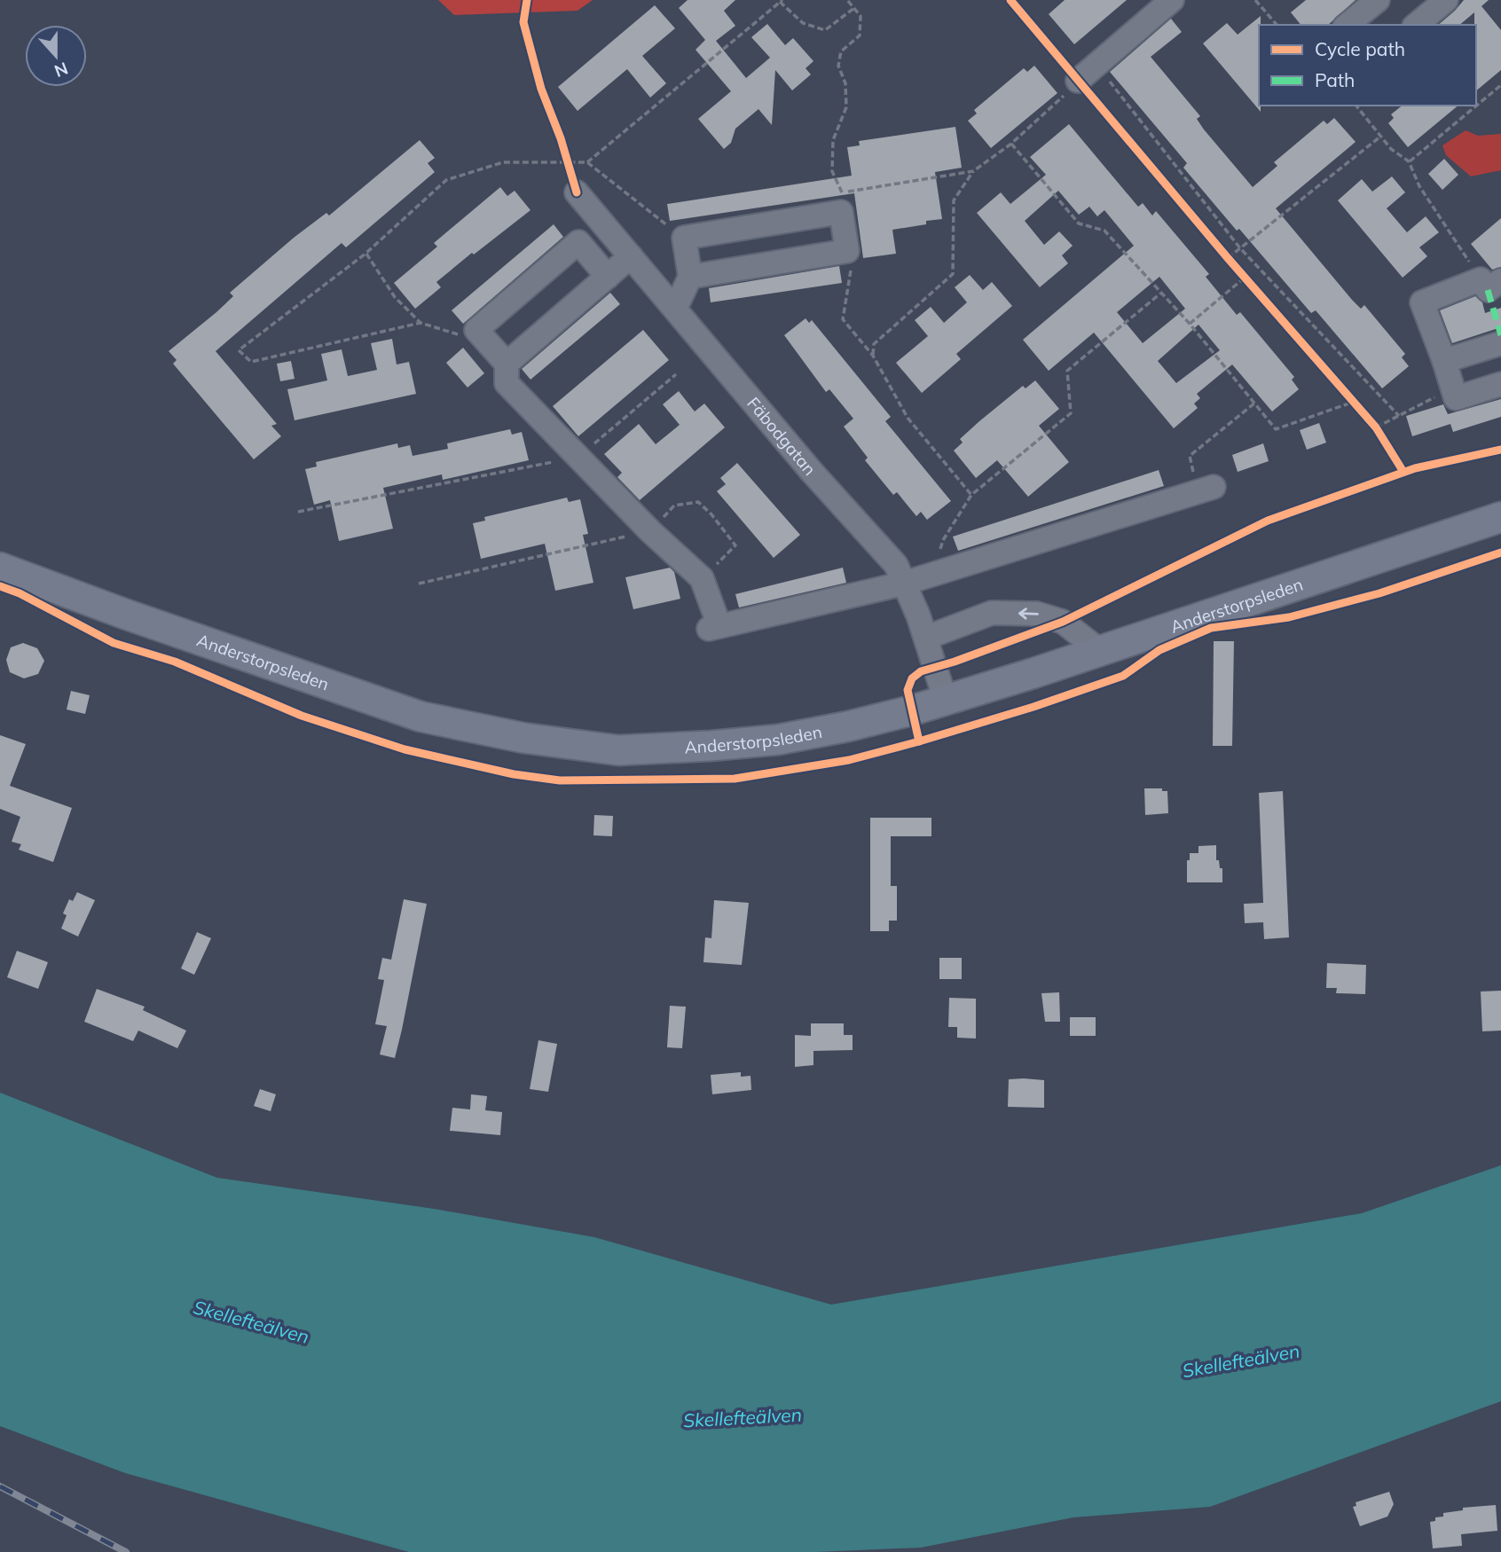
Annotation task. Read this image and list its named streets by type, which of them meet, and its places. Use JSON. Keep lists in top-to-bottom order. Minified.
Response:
{"streets":{"main road":["Anderstorpsleden"],"street":["Fäbodgatan"]},"crossings":[["Fäbodgatan","Anderstorpsleden"]],"water":["Skellefteälven"],"legend":["Cycle path","Path"],"north":"bottom"}
